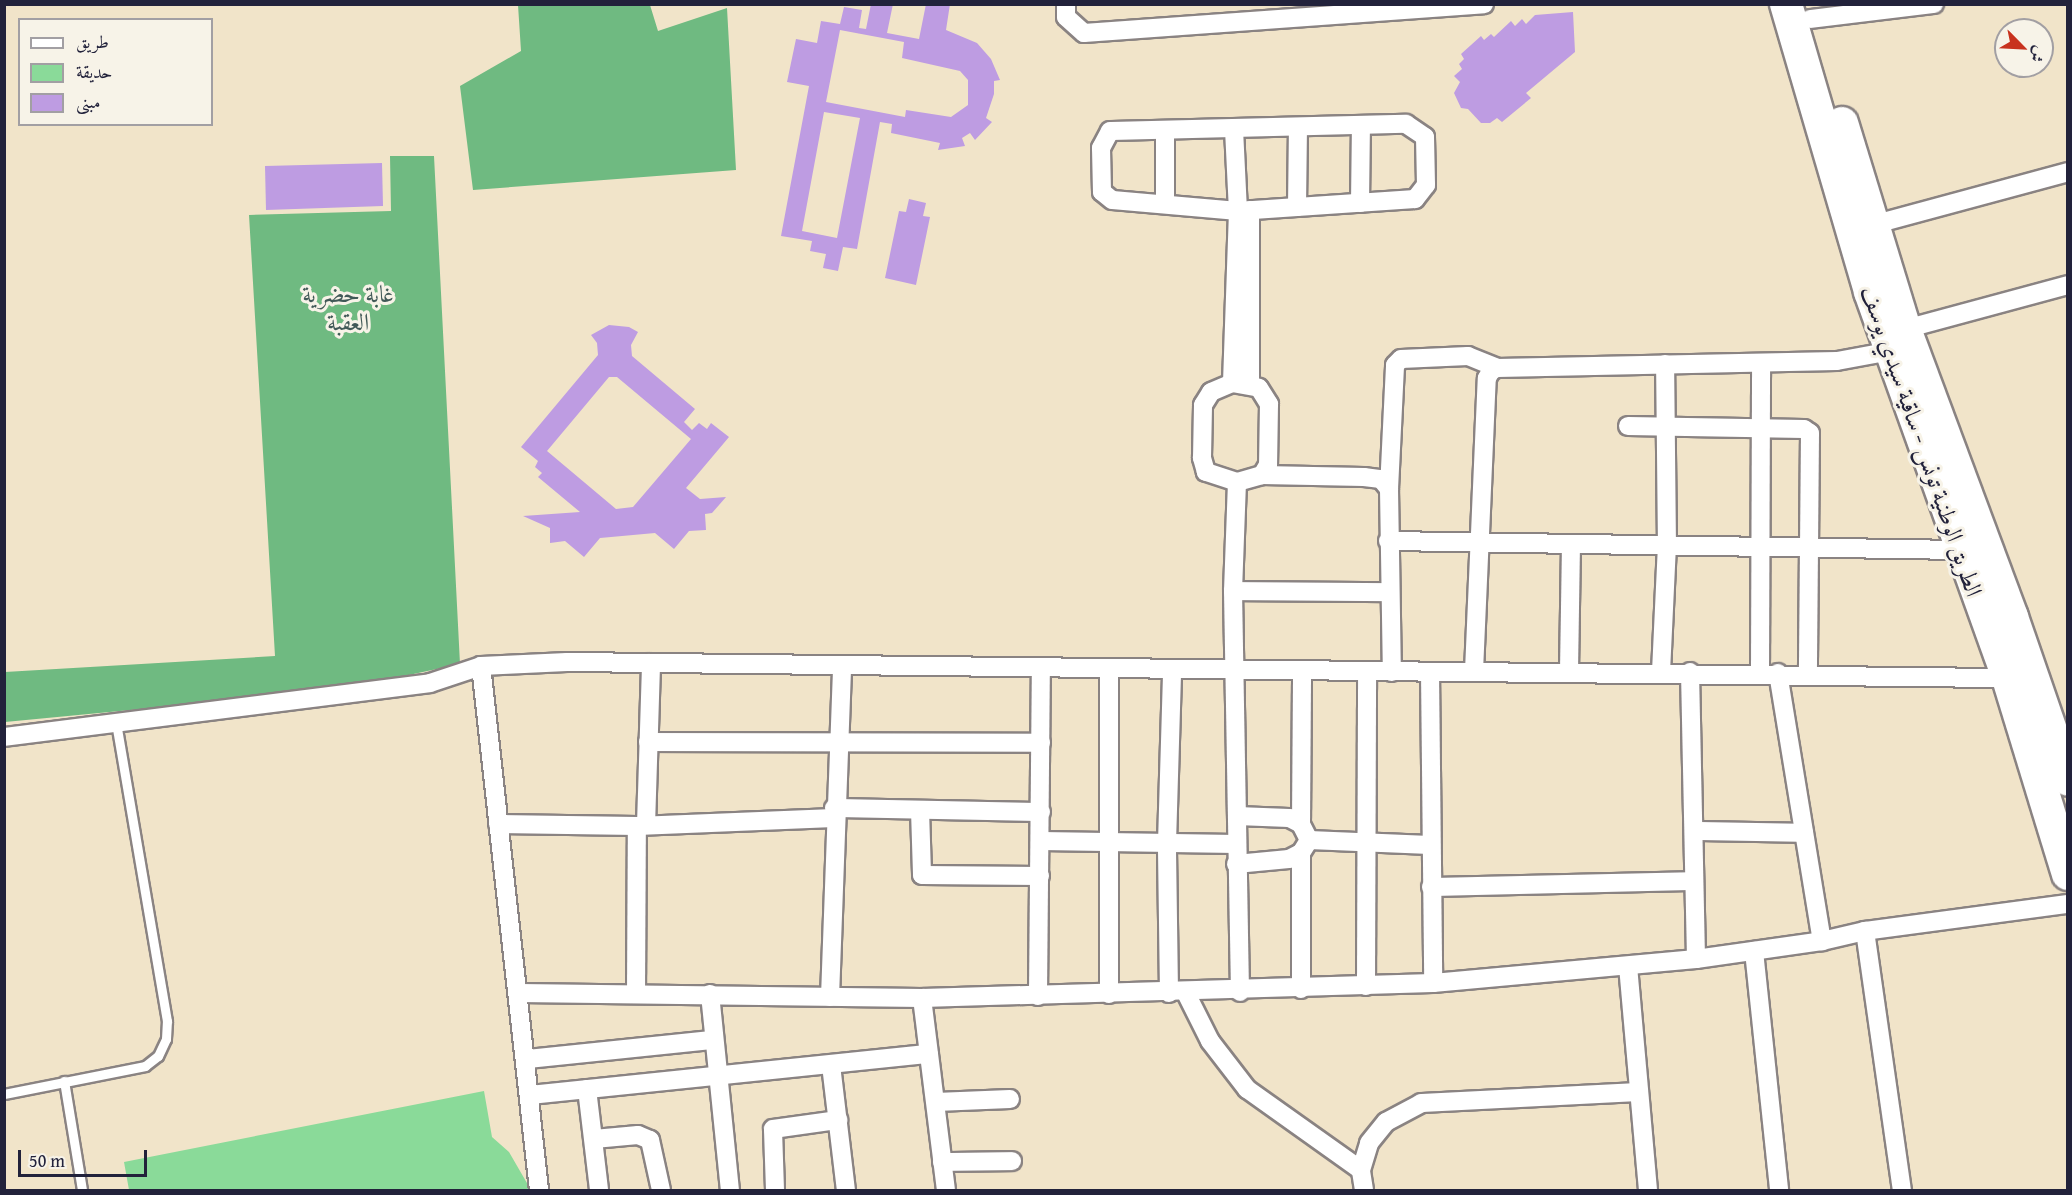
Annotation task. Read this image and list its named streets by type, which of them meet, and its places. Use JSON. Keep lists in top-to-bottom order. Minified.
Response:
{"streets":{"highway":["الطريق الوطنية تونس - ساقية سيدي يوسف"]},"parks":["غابة حضرية العقبة"],"legend":["طريق","حديقة","مبنى"],"scale_bar":"50 m","north":"bottom right"}
